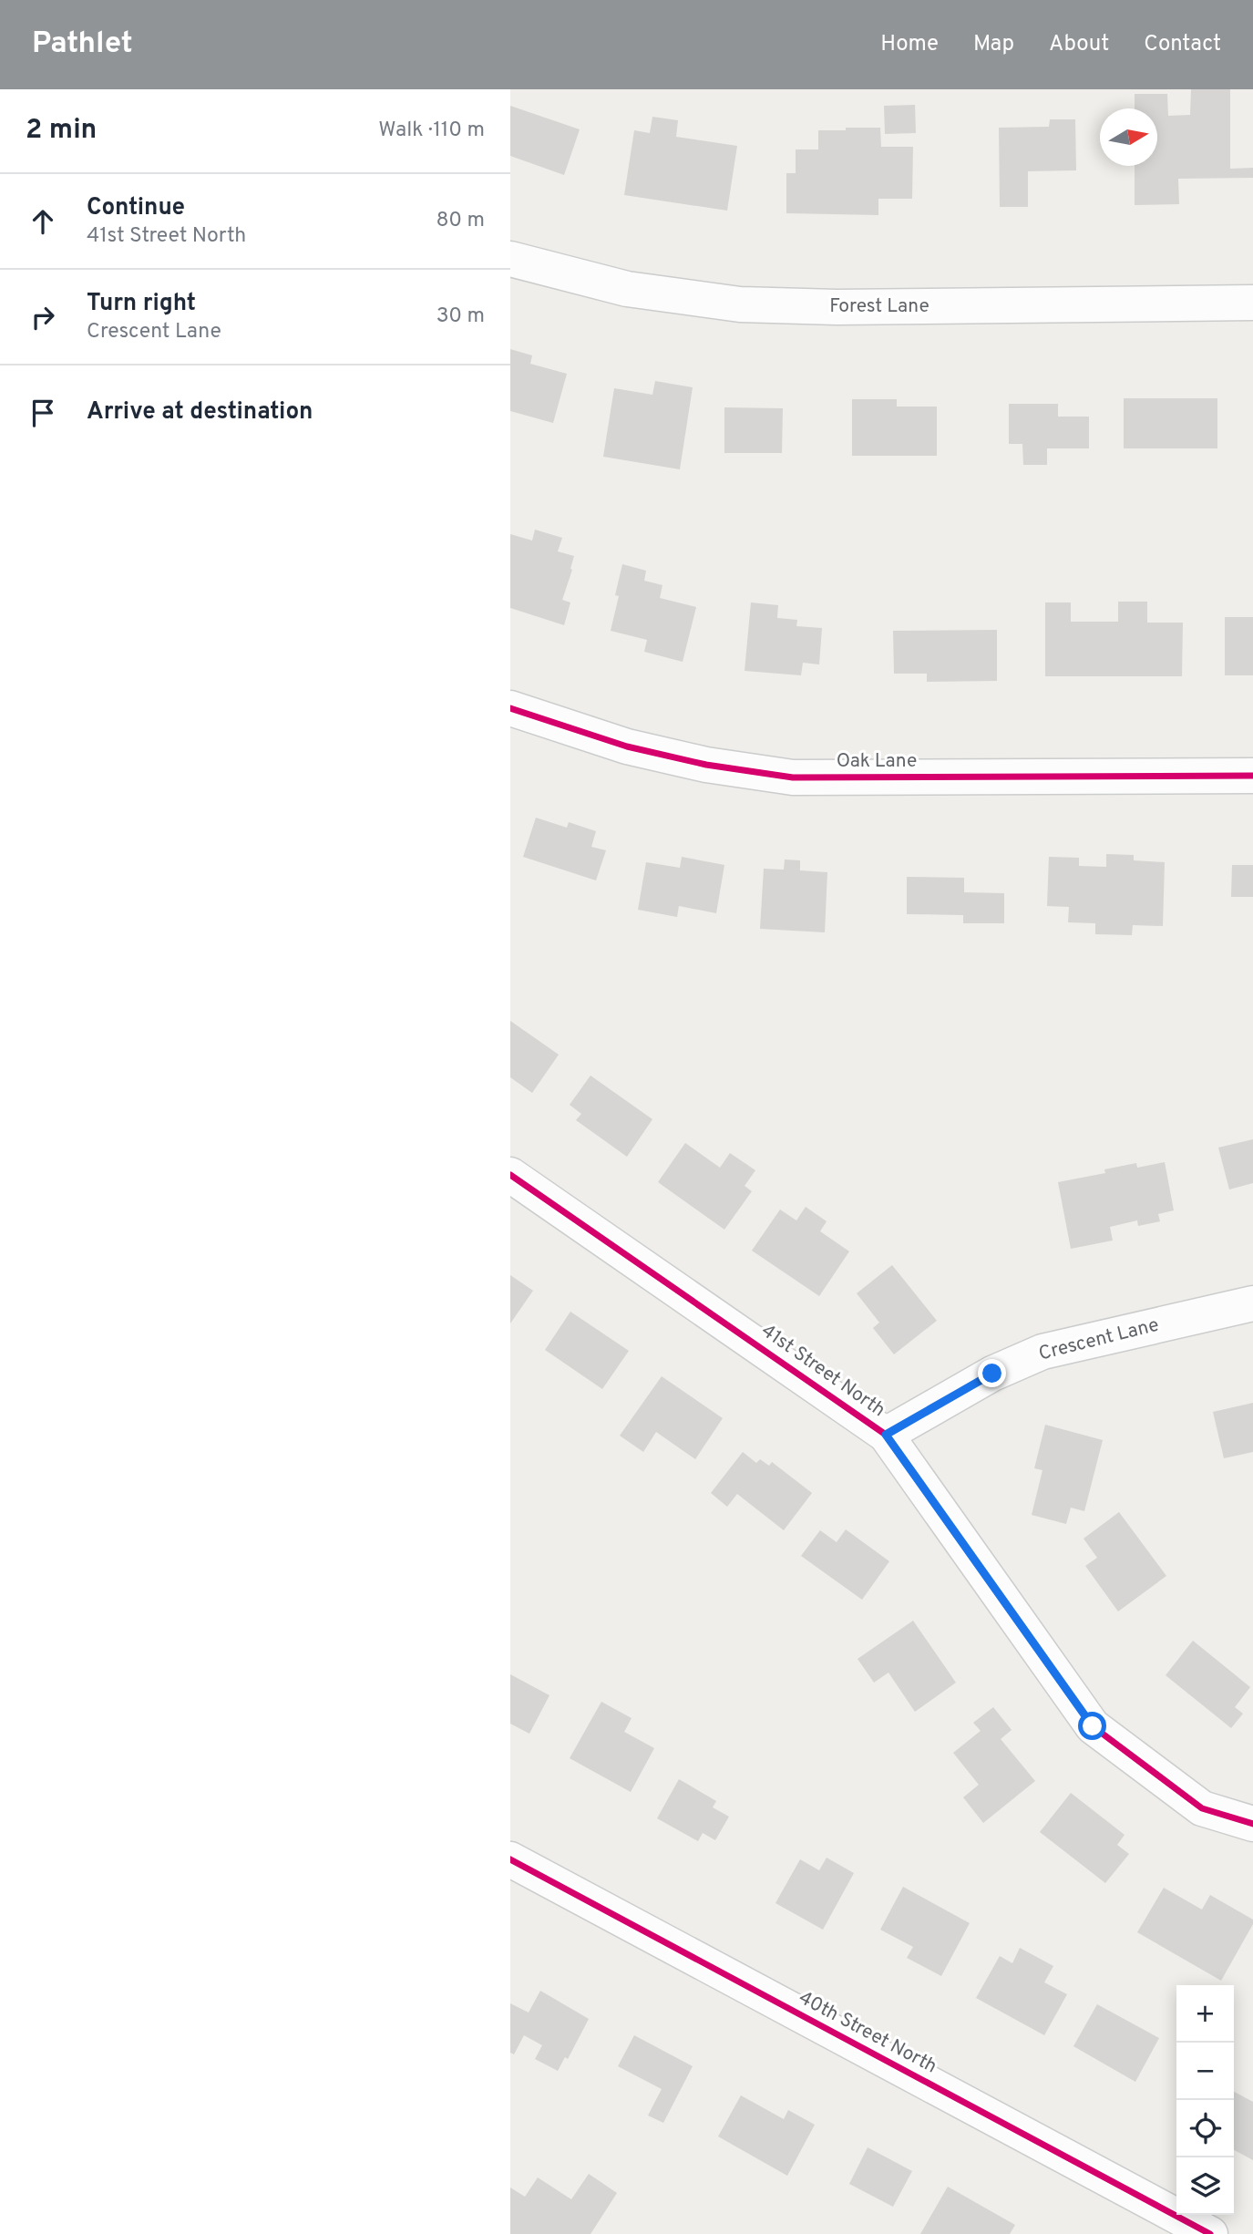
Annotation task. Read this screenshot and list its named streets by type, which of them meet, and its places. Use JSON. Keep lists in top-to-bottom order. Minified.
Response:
{"streets":{"street":["Forest Lane","Oak Lane","Crescent Lane","41st Street North","40th Street North"]},"crossings":[["Crescent Lane","41st Street North"]],"north":"right","page":{"header":"Pathlet","nav":["Home","Map","About","Contact"],"heading":["2 min","Walk · 110 m"],"list":[["Continue","41st Street North","80 m"],["Turn right","Crescent Lane","30 m"],"Arrive at destination"],"map_buttons":["+","−"]}}
